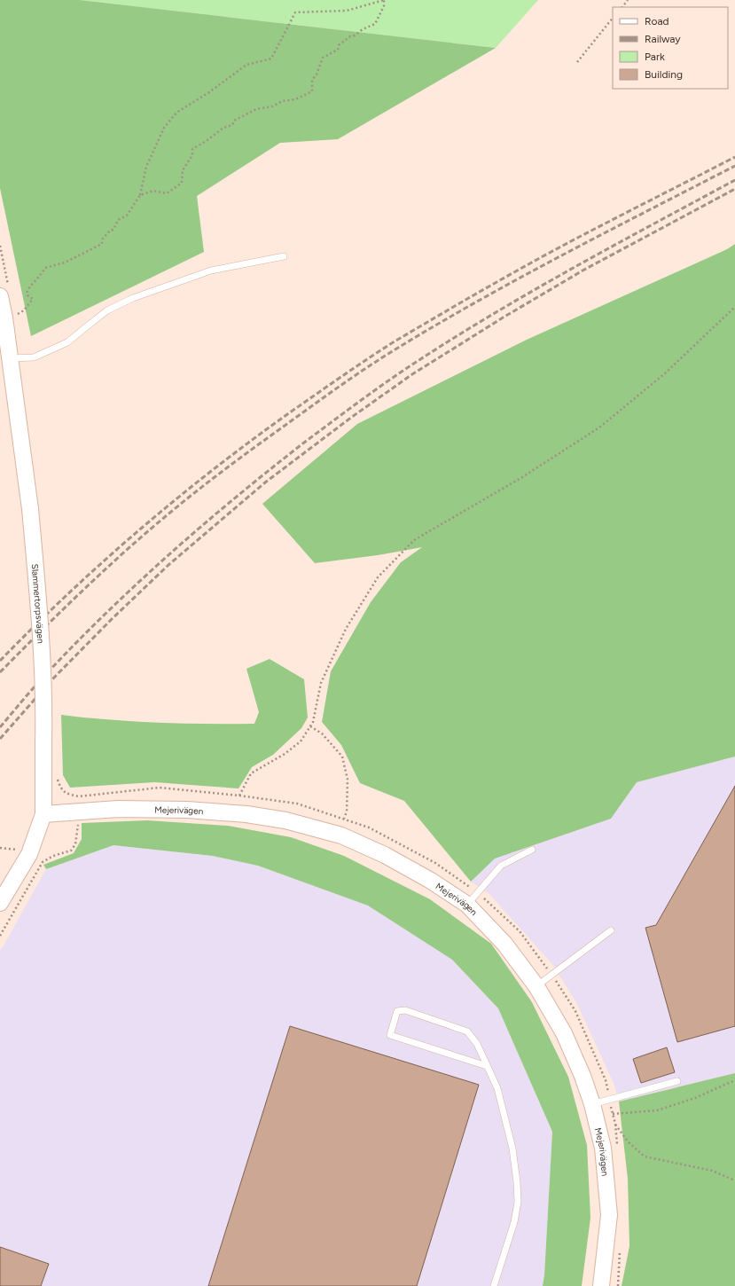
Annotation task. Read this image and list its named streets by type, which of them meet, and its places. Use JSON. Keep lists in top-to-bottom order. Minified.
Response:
{"streets":{"street":["Slammertorpsvägen","Mejerivägen"]},"crossings":[["Slammertorpsvägen","Mejerivägen"]],"legend":["Road","Railway","Park","Building"]}
